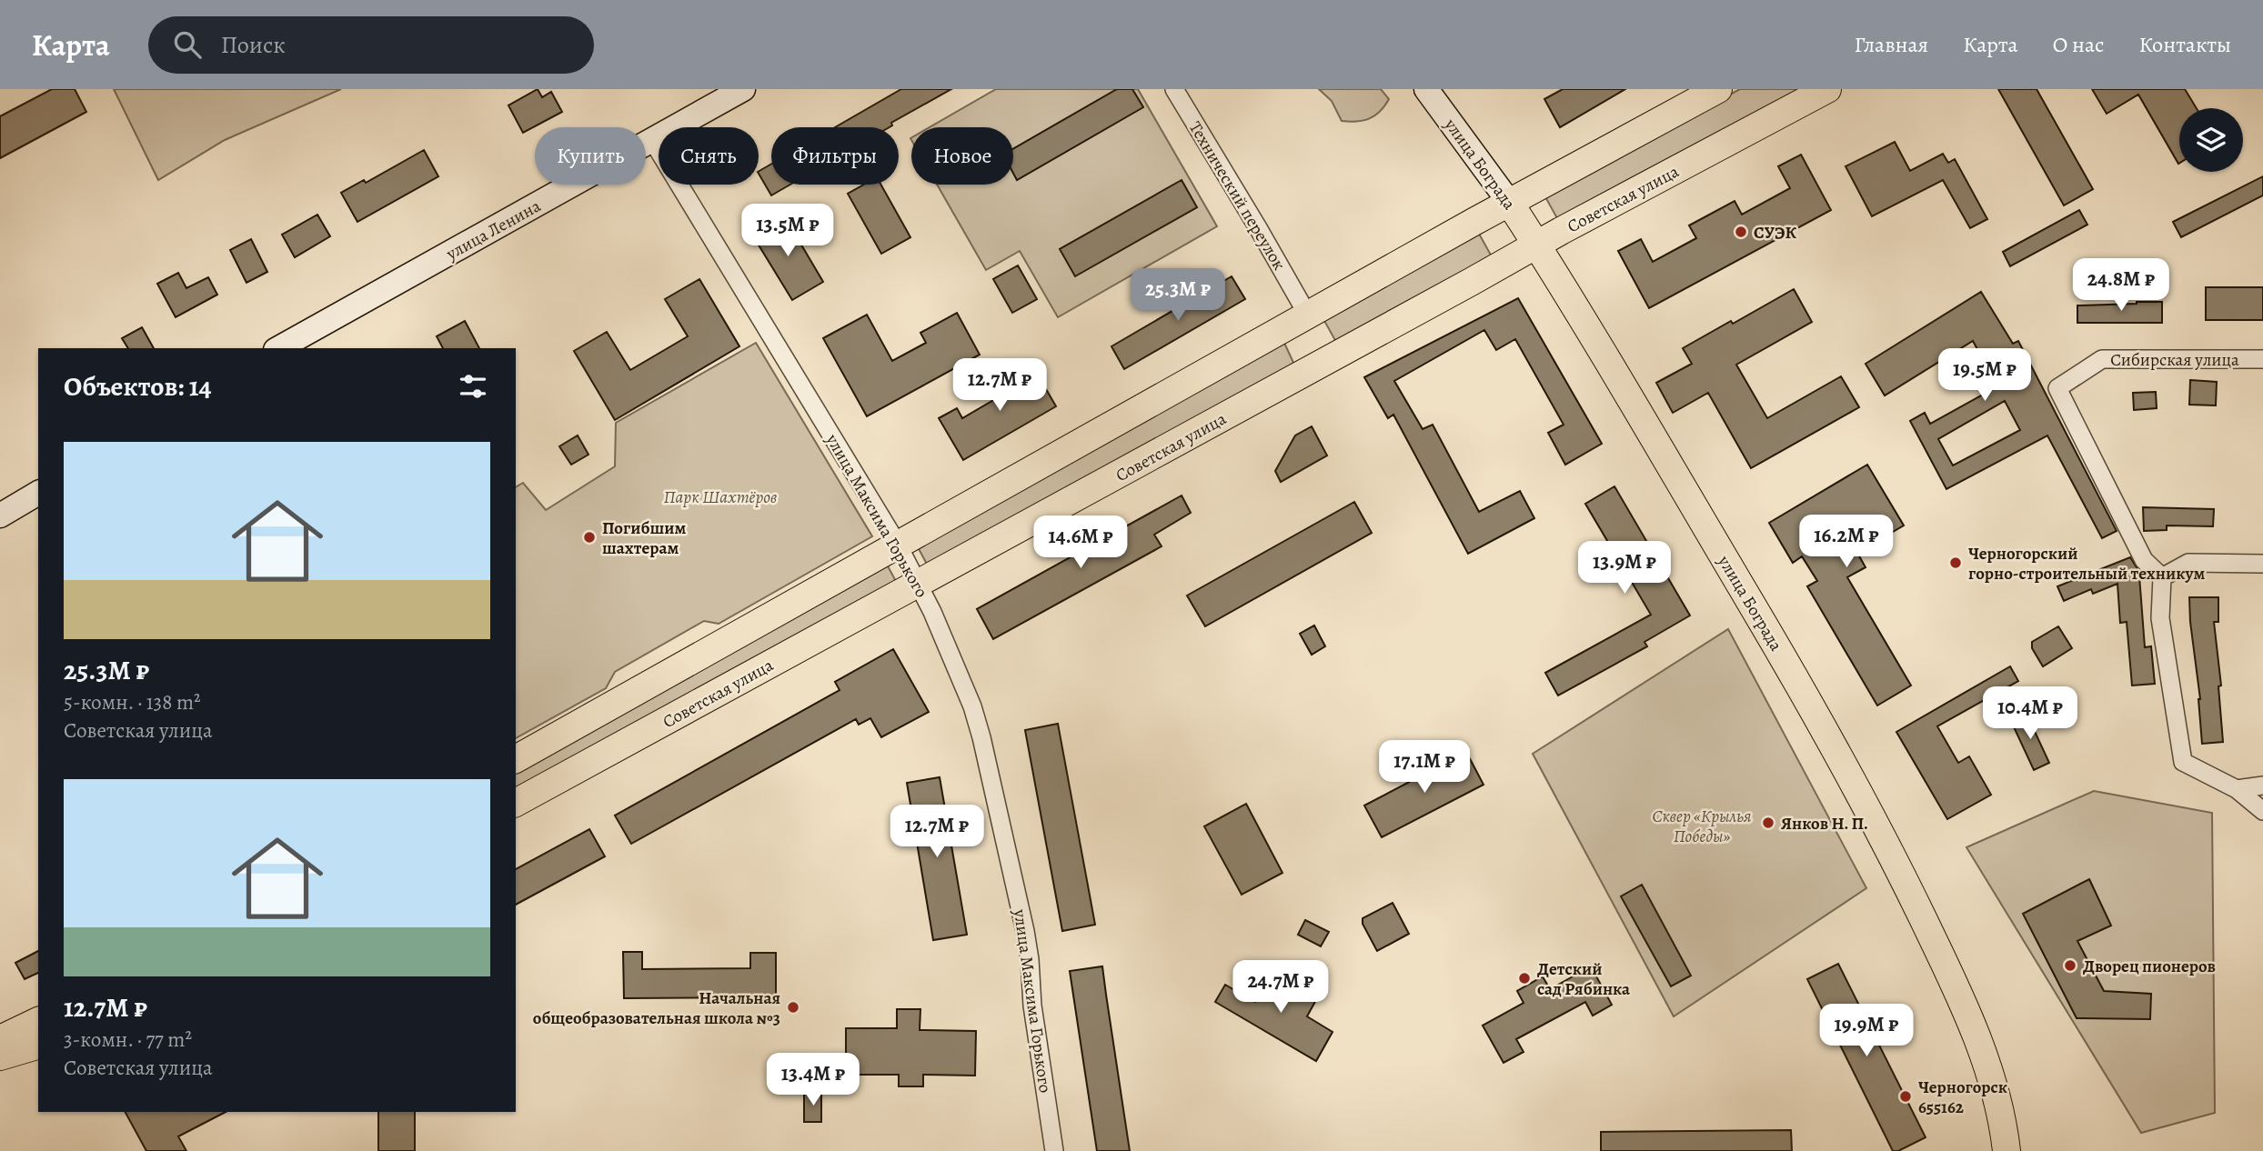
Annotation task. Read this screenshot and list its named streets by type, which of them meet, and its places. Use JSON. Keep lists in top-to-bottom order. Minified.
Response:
{"streets":{"main road":["улица Бограда","Советская улица"],"street":["Технический переулок","улица Ленина","Сибирская улица","улица Максима Горького"]},"crossings":[["улица Бограда","Советская улица"],["Советская улица","улица Максима Горького"],["улица Ленина","улица Максима Горького"]],"parks":["Парк Шахтёров","Сквер «Крылья Победы»"],"places":["СУЭК","Погибшим шахтерам","Черногорский горно-строительный техникум","Янков Н. П.","Дворец пионеров","Детский сад Рябинка","Начальная общеобразовательная школа №3","Черногорск 655162"],"page":{"header":"Карта","search":"Поиск","nav":["Главная","Карта","О нас","Контакты"],"chip":["Купить","Снять","Фильтры","Новое"],"price":["13.5M ₽","24.8M ₽","25.3M ₽","19.5M ₽","12.7M ₽","16.2M ₽","14.6M ₽","13.9M ₽","10.4M ₽","17.1M ₽","12.7M ₽","24.7M ₽","19.9M ₽","13.4M ₽"],"heading":"Объектов: 14","list":[{"name":"25.3M ₽","note":"5-комн. · 138 m² · Советская улица"},{"name":"12.7M ₽","note":"3-комн. · 77 m² · Советская улица"}]}}
